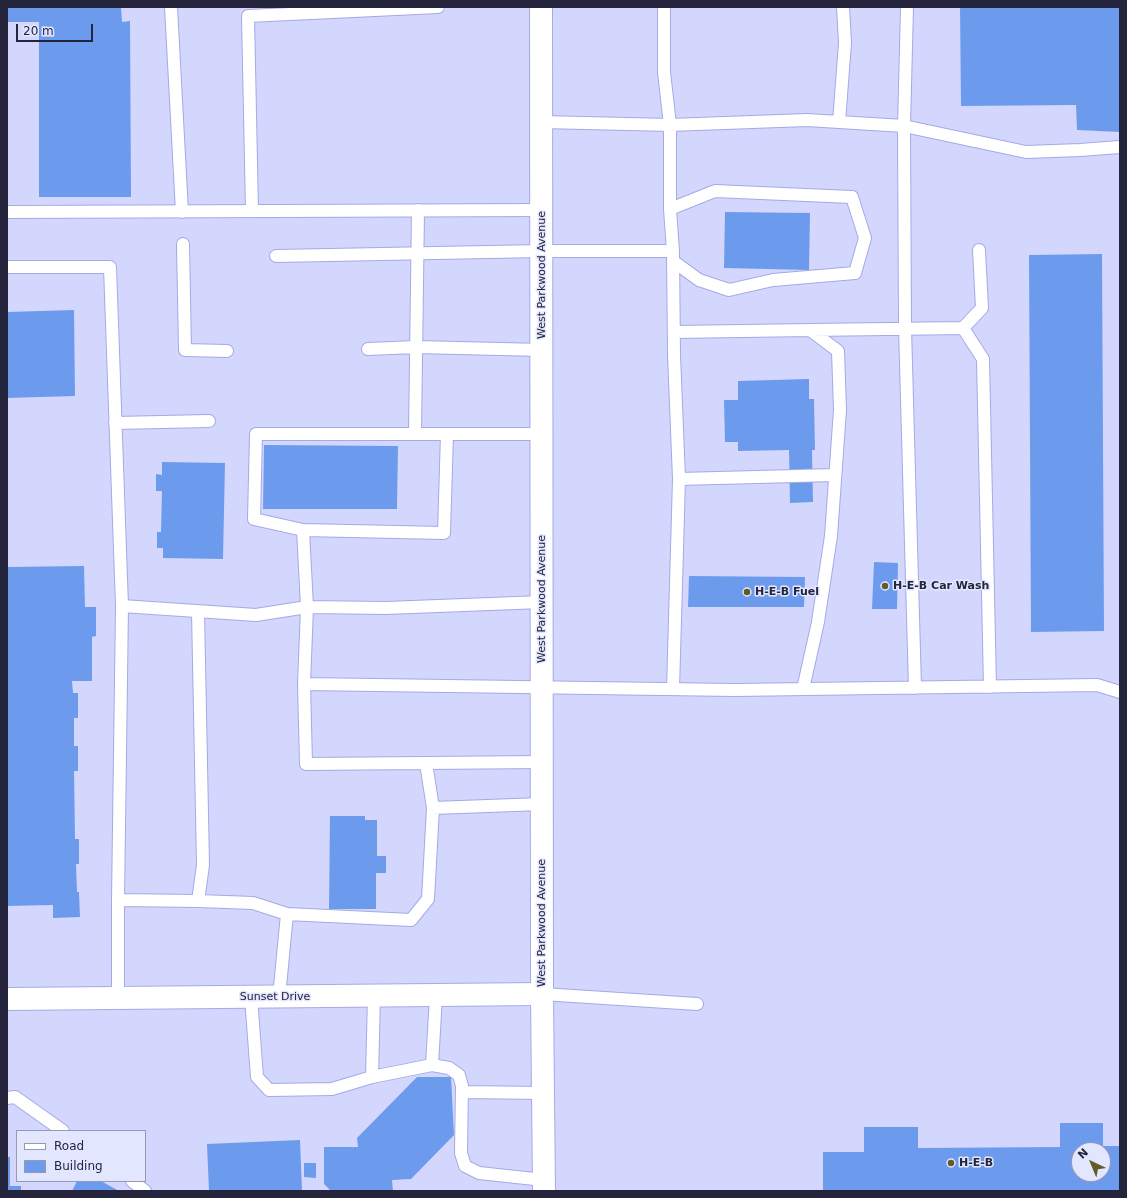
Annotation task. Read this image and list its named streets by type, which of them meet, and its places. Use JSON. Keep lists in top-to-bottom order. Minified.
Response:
{"streets":{"main road":["West Parkwood Avenue","Sunset Drive"]},"crossings":[["West Parkwood Avenue","Sunset Drive"]],"places":["H-E-B Car Wash","H-E-B Fuel","H-E-B"],"legend":["Road","Building"],"scale_bar":"20 m","north":"top left"}
